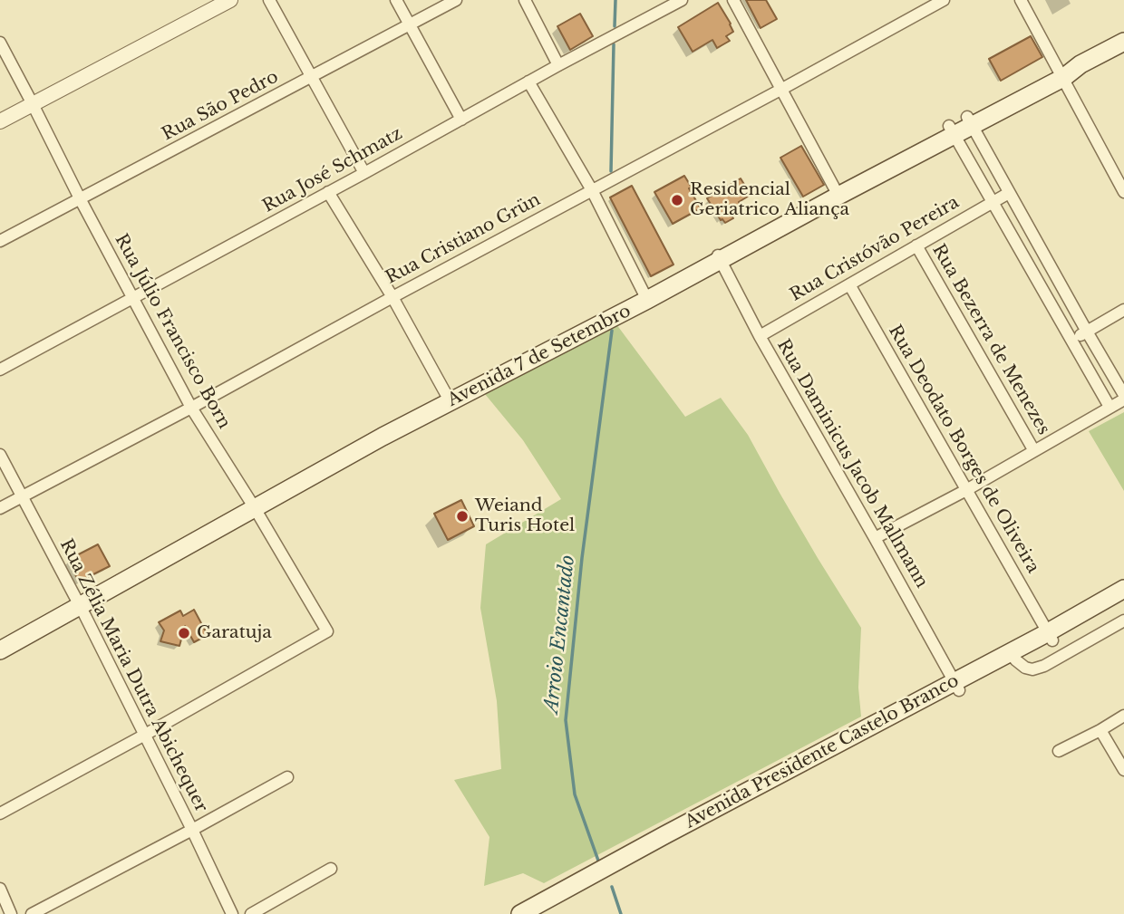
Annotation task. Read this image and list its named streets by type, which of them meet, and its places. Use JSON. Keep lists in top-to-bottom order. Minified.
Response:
{"streets":{"main road":["Avenida 7 de Setembro","Avenida Presidente Castelo Branco"],"street":["Rua São Pedro","Rua José Schmatz","Rua Cristiano Grün","Rua Cristóvão Pereira","Rua Júlio Francisco Born","Rua Bezerra de Menezes","Rua Deodato Borges de Oliveira","Rua Daminicus Jacob Mallmann","Rua Zélia Maria Dutra Abichequer"]},"crossings":[["Rua São Pedro","Rua Júlio Francisco Born"],["Rua José Schmatz","Rua Júlio Francisco Born"],["Rua Cristiano Grün","Rua Júlio Francisco Born"],["Rua Cristiano Grün","Rua Zélia Maria Dutra Abichequer"],["Rua Cristóvão Pereira","Rua Bezerra de Menezes"],["Rua Cristóvão Pereira","Rua Deodato Borges de Oliveira"],["Rua Cristóvão Pereira","Rua Daminicus Jacob Mallmann"],["Rua Júlio Francisco Born","Avenida 7 de Setembro"],["Rua Júlio Francisco Born","Rua Zélia Maria Dutra Abichequer"],["Avenida 7 de Setembro","Rua Daminicus Jacob Mallmann"],["Avenida 7 de Setembro","Rua Zélia Maria Dutra Abichequer"],["Rua Deodato Borges de Oliveira","Avenida Presidente Castelo Branco"],["Rua Daminicus Jacob Mallmann","Avenida Presidente Castelo Branco"]],"water":["Arroio Encantado"],"places":["Residencial Geriatrico Aliança","Weiand Turis Hotel","Garatuja"]}
